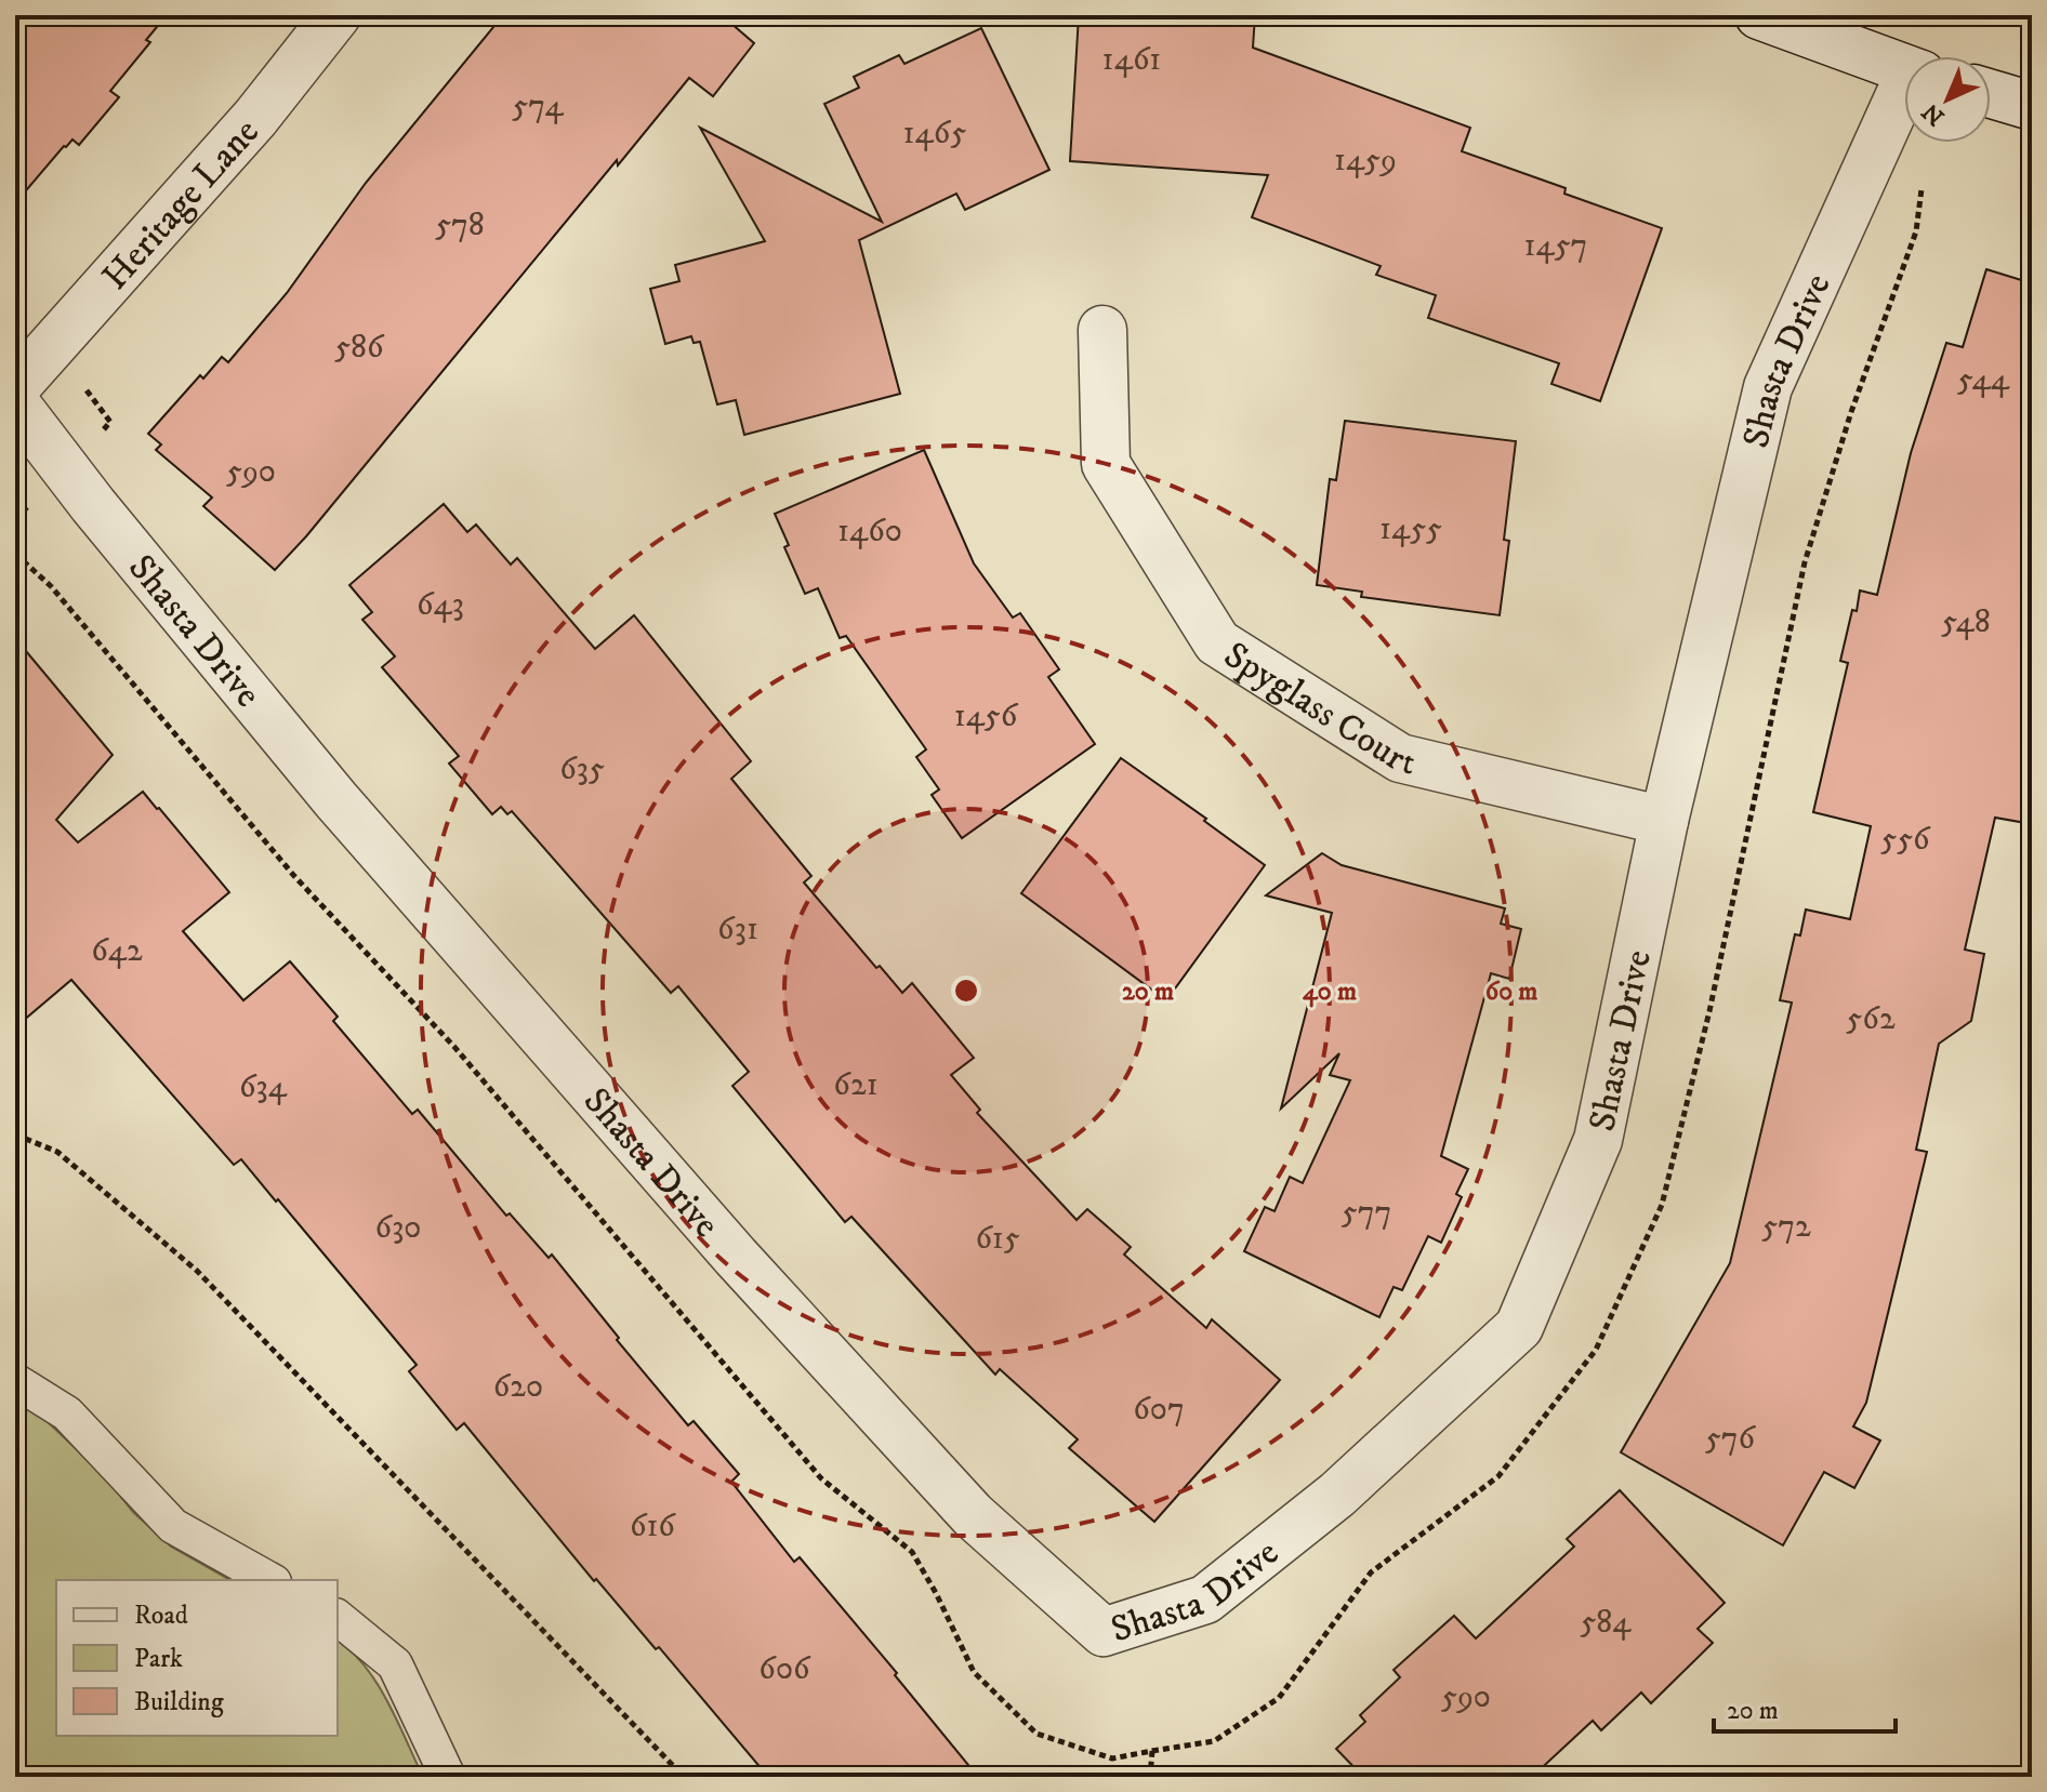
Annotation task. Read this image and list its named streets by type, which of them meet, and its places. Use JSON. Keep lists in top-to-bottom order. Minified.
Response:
{"streets":{"street":["Heritage Lane","Shasta Drive","Spyglass Court"]},"crossings":[["Shasta Drive","Spyglass Court"]],"house_numbers":["1461","574","1465","1459","578","1457","586","544","590","1455","1460","643","548","1456","635","556","631","642","562","621","634","577","572","630","615","620","607","576","616","584","606","590"],"legend":["Road","Park","Building"],"scale_bar":"20 m","north":"bottom left","rings":["20 m","40 m","60 m"]}
